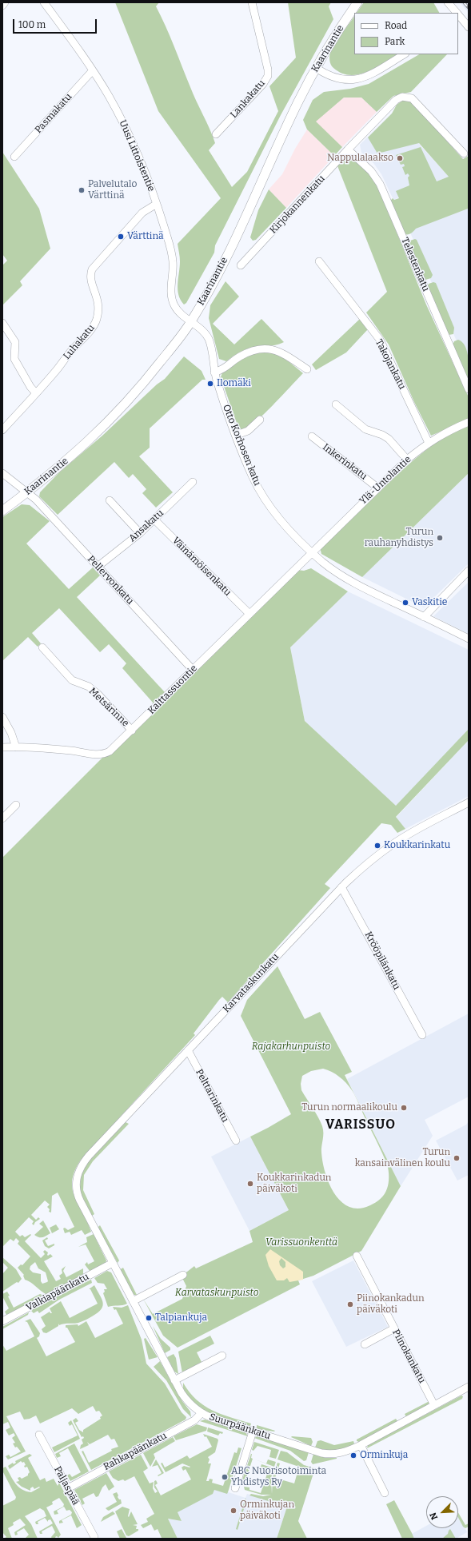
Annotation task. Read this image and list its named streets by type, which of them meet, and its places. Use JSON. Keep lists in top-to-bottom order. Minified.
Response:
{"streets":{"main road":["Kaarinantie"],"street":["Lankakatu","Pasmakatu","Uusi Littoistentie","Kirjokannenkatu","Telestenkatu","Luhakatu","Takojankatu","Otto Korhosen katu","Inkerinkatu","Ylä-Untolantie","Ansakatu","Väinämöisenkatu","Pellervonkatu","Kalttassuontie","Metsärinne","Krööpilänkatu","Karvataskunkatu","Pelttarinkatu","Valkiapäänkatu","Piinokankatu","Suurpäänkatu","Rahkapäänkatu","Paljaspää"]},"crossings":[["Kaarinantie","Uusi Littoistentie"],["Kaarinantie","Otto Korhosen katu"],["Kaarinantie","Pellervonkatu"],["Pasmakatu","Uusi Littoistentie"],["Uusi Littoistentie","Luhakatu"],["Uusi Littoistentie","Otto Korhosen katu"],["Kirjokannenkatu","Telestenkatu"],["Takojankatu","Ylä-Untolantie"],["Otto Korhosen katu","Ylä-Untolantie"],["Otto Korhosen katu","Kalttassuontie"],["Inkerinkatu","Ylä-Untolantie"],["Ylä-Untolantie","Kalttassuontie"],["Ansakatu","Väinämöisenkatu"],["Ansakatu","Pellervonkatu"],["Väinämöisenkatu","Kalttassuontie"],["Pellervonkatu","Kalttassuontie"],["Kalttassuontie","Metsärinne"],["Krööpilänkatu","Karvataskunkatu"],["Karvataskunkatu","Pelttarinkatu"],["Karvataskunkatu","Suurpäänkatu"],["Valkiapäänkatu","Suurpäänkatu"],["Piinokankatu","Suurpäänkatu"],["Suurpäänkatu","Rahkapäänkatu"],["Rahkapäänkatu","Paljaspää"]],"districts":["VARISSUO"],"parks":["Rajakarhunpuisto","Varissuonkenttä","Karvataskunpuisto"],"places":["Nappulalaakso","Palvelutalo Värttinä","Värttinä","Ilomäki","Turun rauhanyhdistys","Vaskitie","Koukkarinkatu","Turun normaalikoulu","Turun kansainvälinen koulu","Koukkarinkadun päiväkoti","Piinokankadun päiväkoti","Talpiankuja","Orminkuja","ABC Nuorisotoiminta Yhdistys Ry","Orminkujan päiväkoti"],"legend":["Road","Park"],"scale_bar":"100 m","north":"bottom left"}
